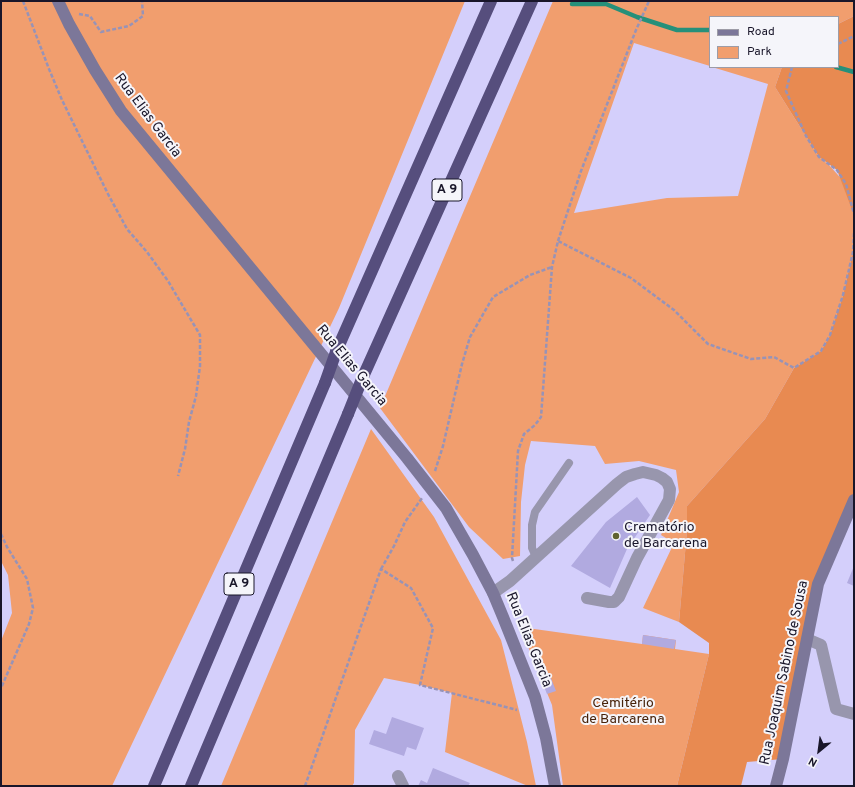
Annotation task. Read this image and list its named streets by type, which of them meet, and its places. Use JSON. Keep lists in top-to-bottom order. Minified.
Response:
{"streets":{"highway":["A 9"],"street":["Rua Elias Garcia","Rua Joaquim Sabino de Sousa"]},"parks":["Cemitério de Barcarena"],"places":["Crematório de Barcarena"],"legend":["Road","Park"],"north":"bottom left"}
